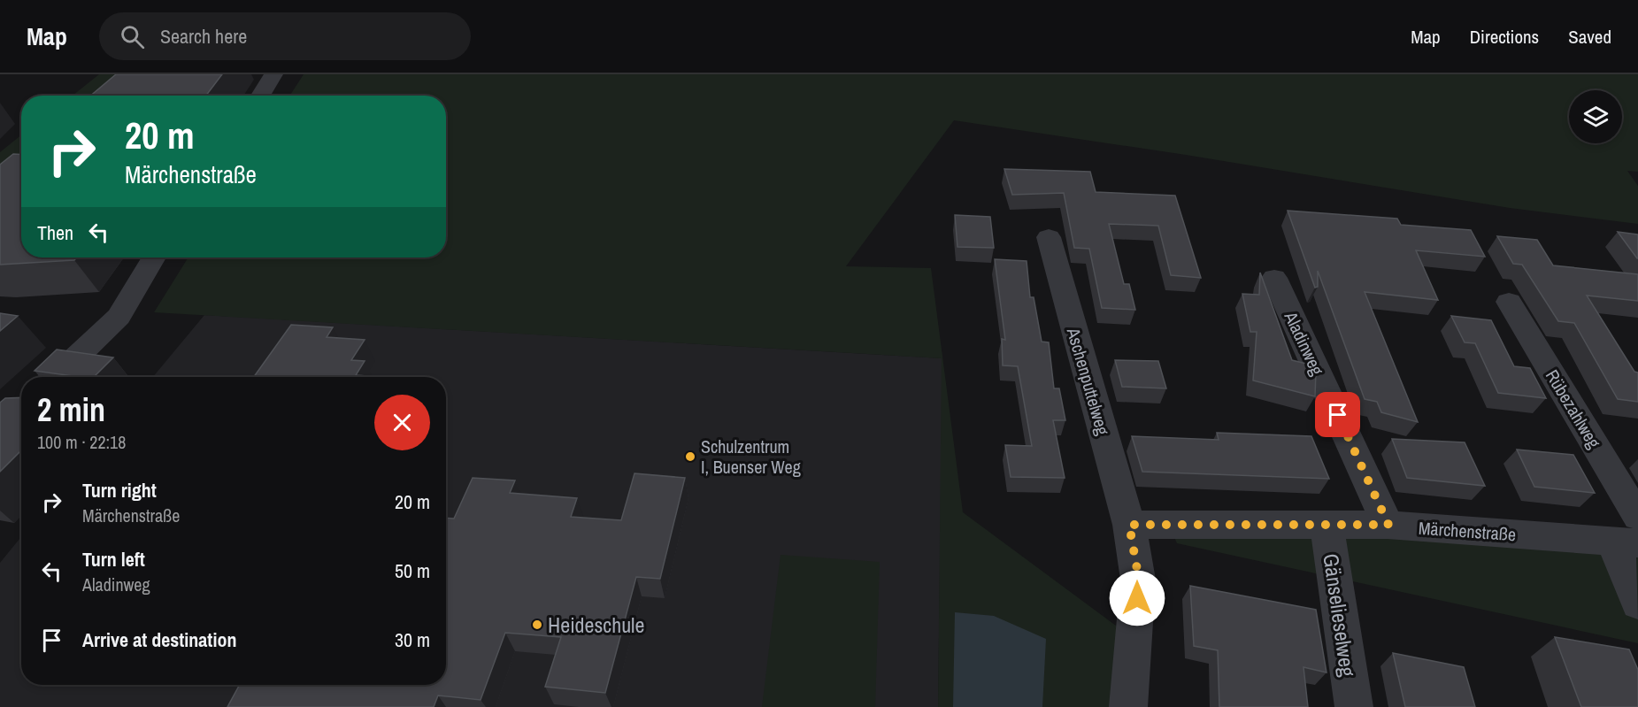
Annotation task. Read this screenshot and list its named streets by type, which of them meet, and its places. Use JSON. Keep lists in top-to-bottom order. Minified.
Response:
{"streets":{"street":["Aladinweg","Aschenputtelweg","Rübezahlweg","Märchenstraße","Gänselieselweg"]},"crossings":[["Aladinweg","Märchenstraße"],["Aschenputtelweg","Märchenstraße"],["Märchenstraße","Gänselieselweg"]],"places":["Schulzentrum I, Buenser Weg","Heideschule"],"page":{"header":"Map","search":"Search here","nav":["Map","Directions","Saved"],"turn":["20 m","Märchenstraße"],"then":"Then","heading":["2 min","100 m · 22:18"],"list":[{"name":"Turn right","note":"Märchenstraße","value":"20 m"},{"name":"Turn left","note":"Aladinweg","value":"50 m"},{"name":"Arrive at destination","value":"30 m"}]}}
